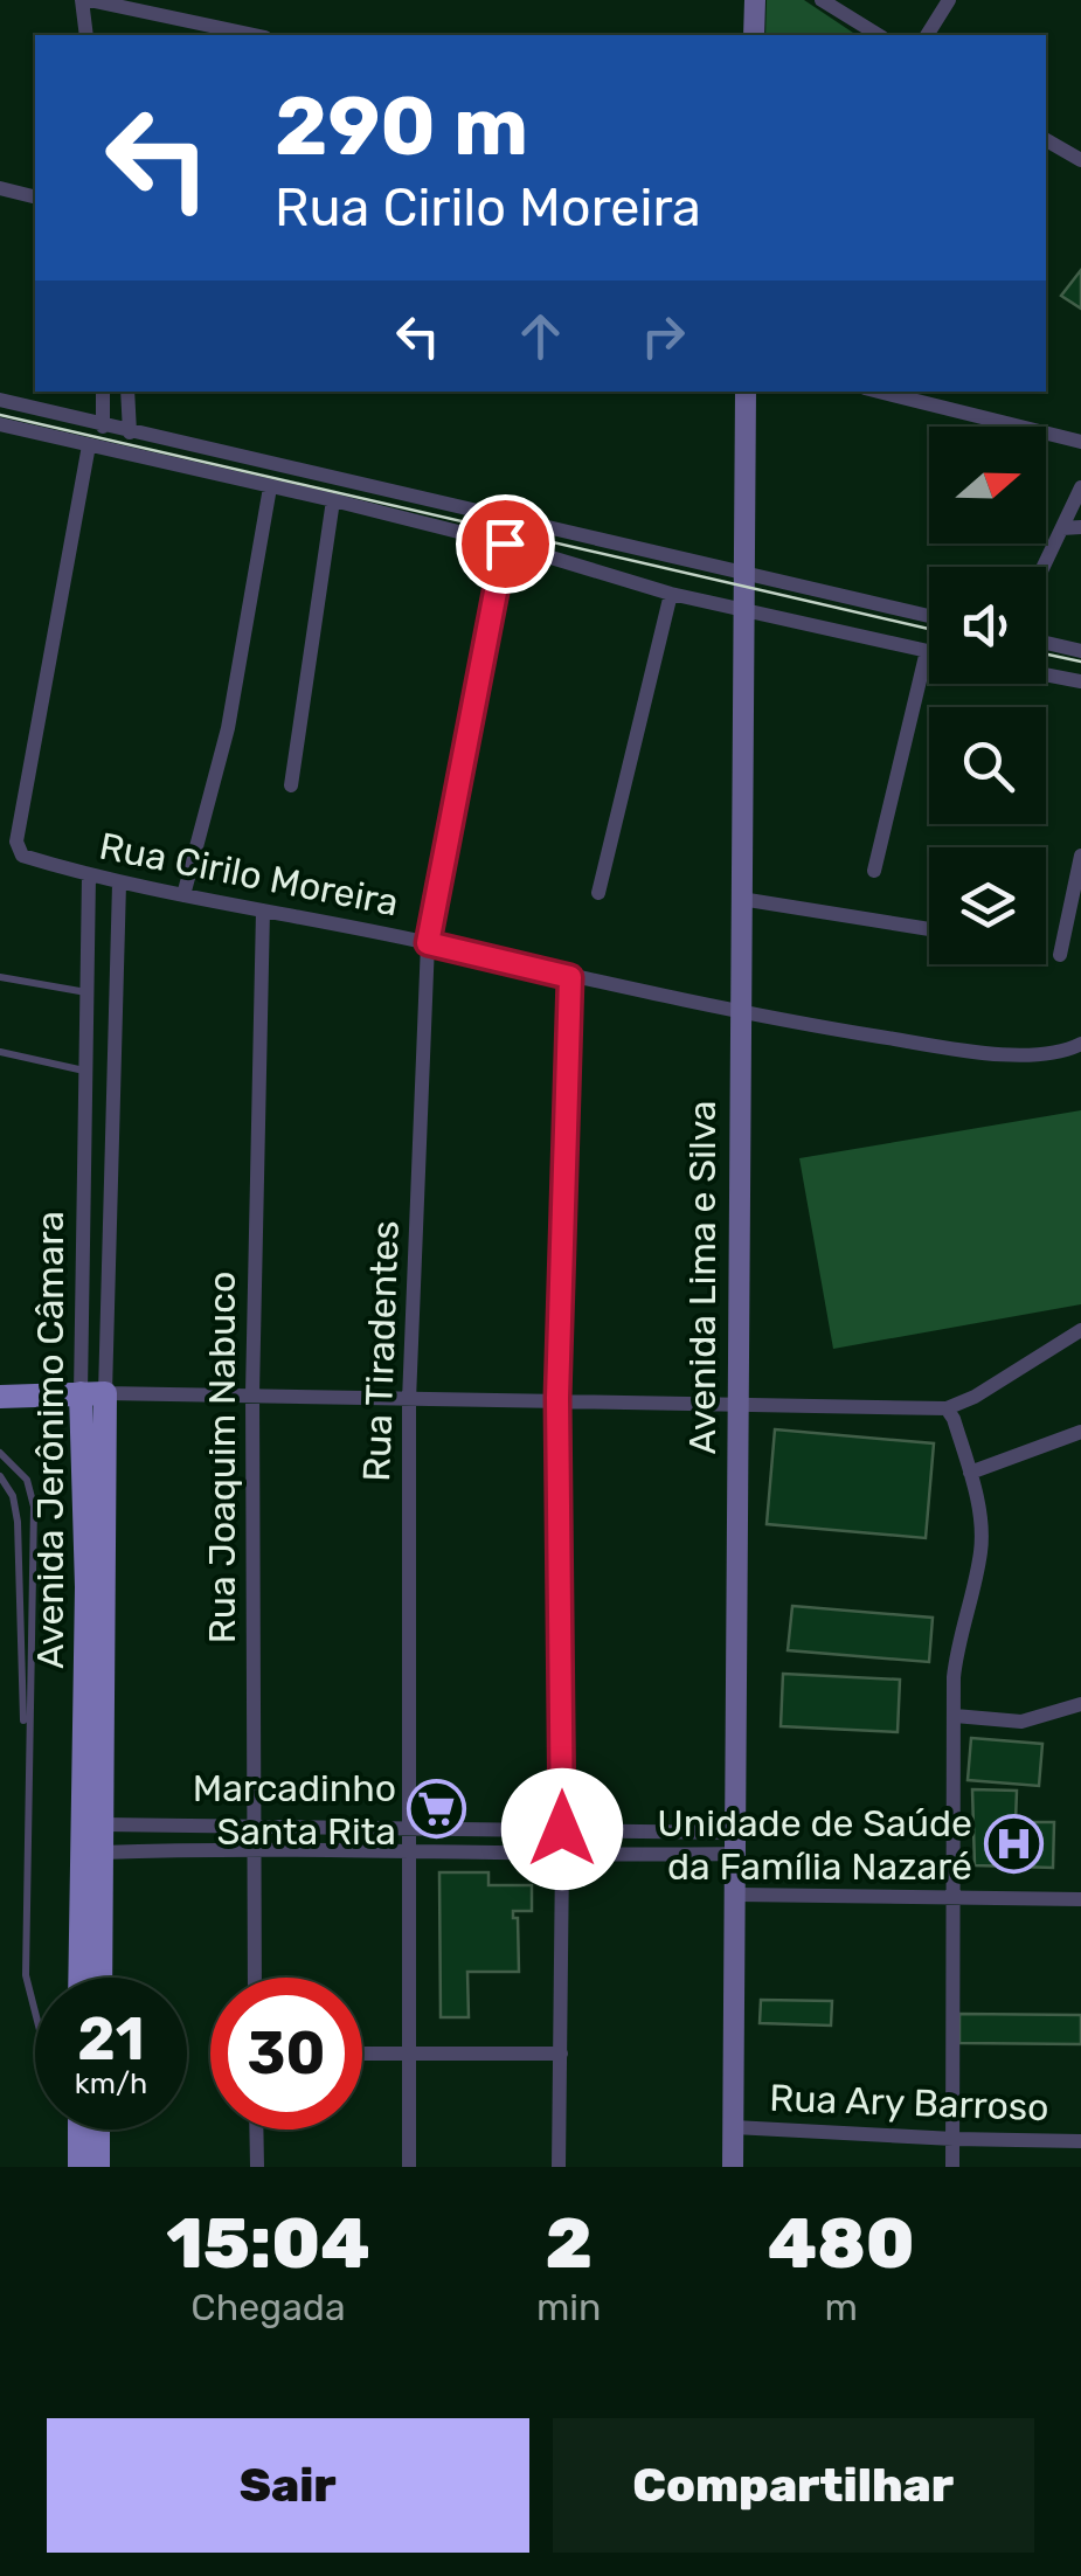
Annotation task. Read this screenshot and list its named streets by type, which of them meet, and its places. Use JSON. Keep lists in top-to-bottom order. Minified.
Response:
{"streets":{"main road":["Avenida Lima e Silva","Avenida Jerônimo Câmara"],"street":["Rua Cirilo Moreira","Rua Tiradentes","Rua Joaquim Nabuco","Rua Ary Barroso"]},"crossings":[["Rua Cirilo Moreira","Avenida Lima e Silva"],["Rua Cirilo Moreira","Rua Tiradentes"],["Rua Cirilo Moreira","Avenida Jerônimo Câmara"],["Rua Cirilo Moreira","Rua Joaquim Nabuco"],["Avenida Lima e Silva","Rua Ary Barroso"]],"places":{"supermarket":["Marcadinho Santa Rita"],"hospital":["Unidade de Saúde da Família Nazaré"]},"north":"right","page":{"turn":["290 m","Rua Cirilo Moreira"],"speed":"21 km/h","limit":"30","eta":["15:04","Chegada","2","min","480","m"],"buttons":["Sair","Compartilhar"]}}
